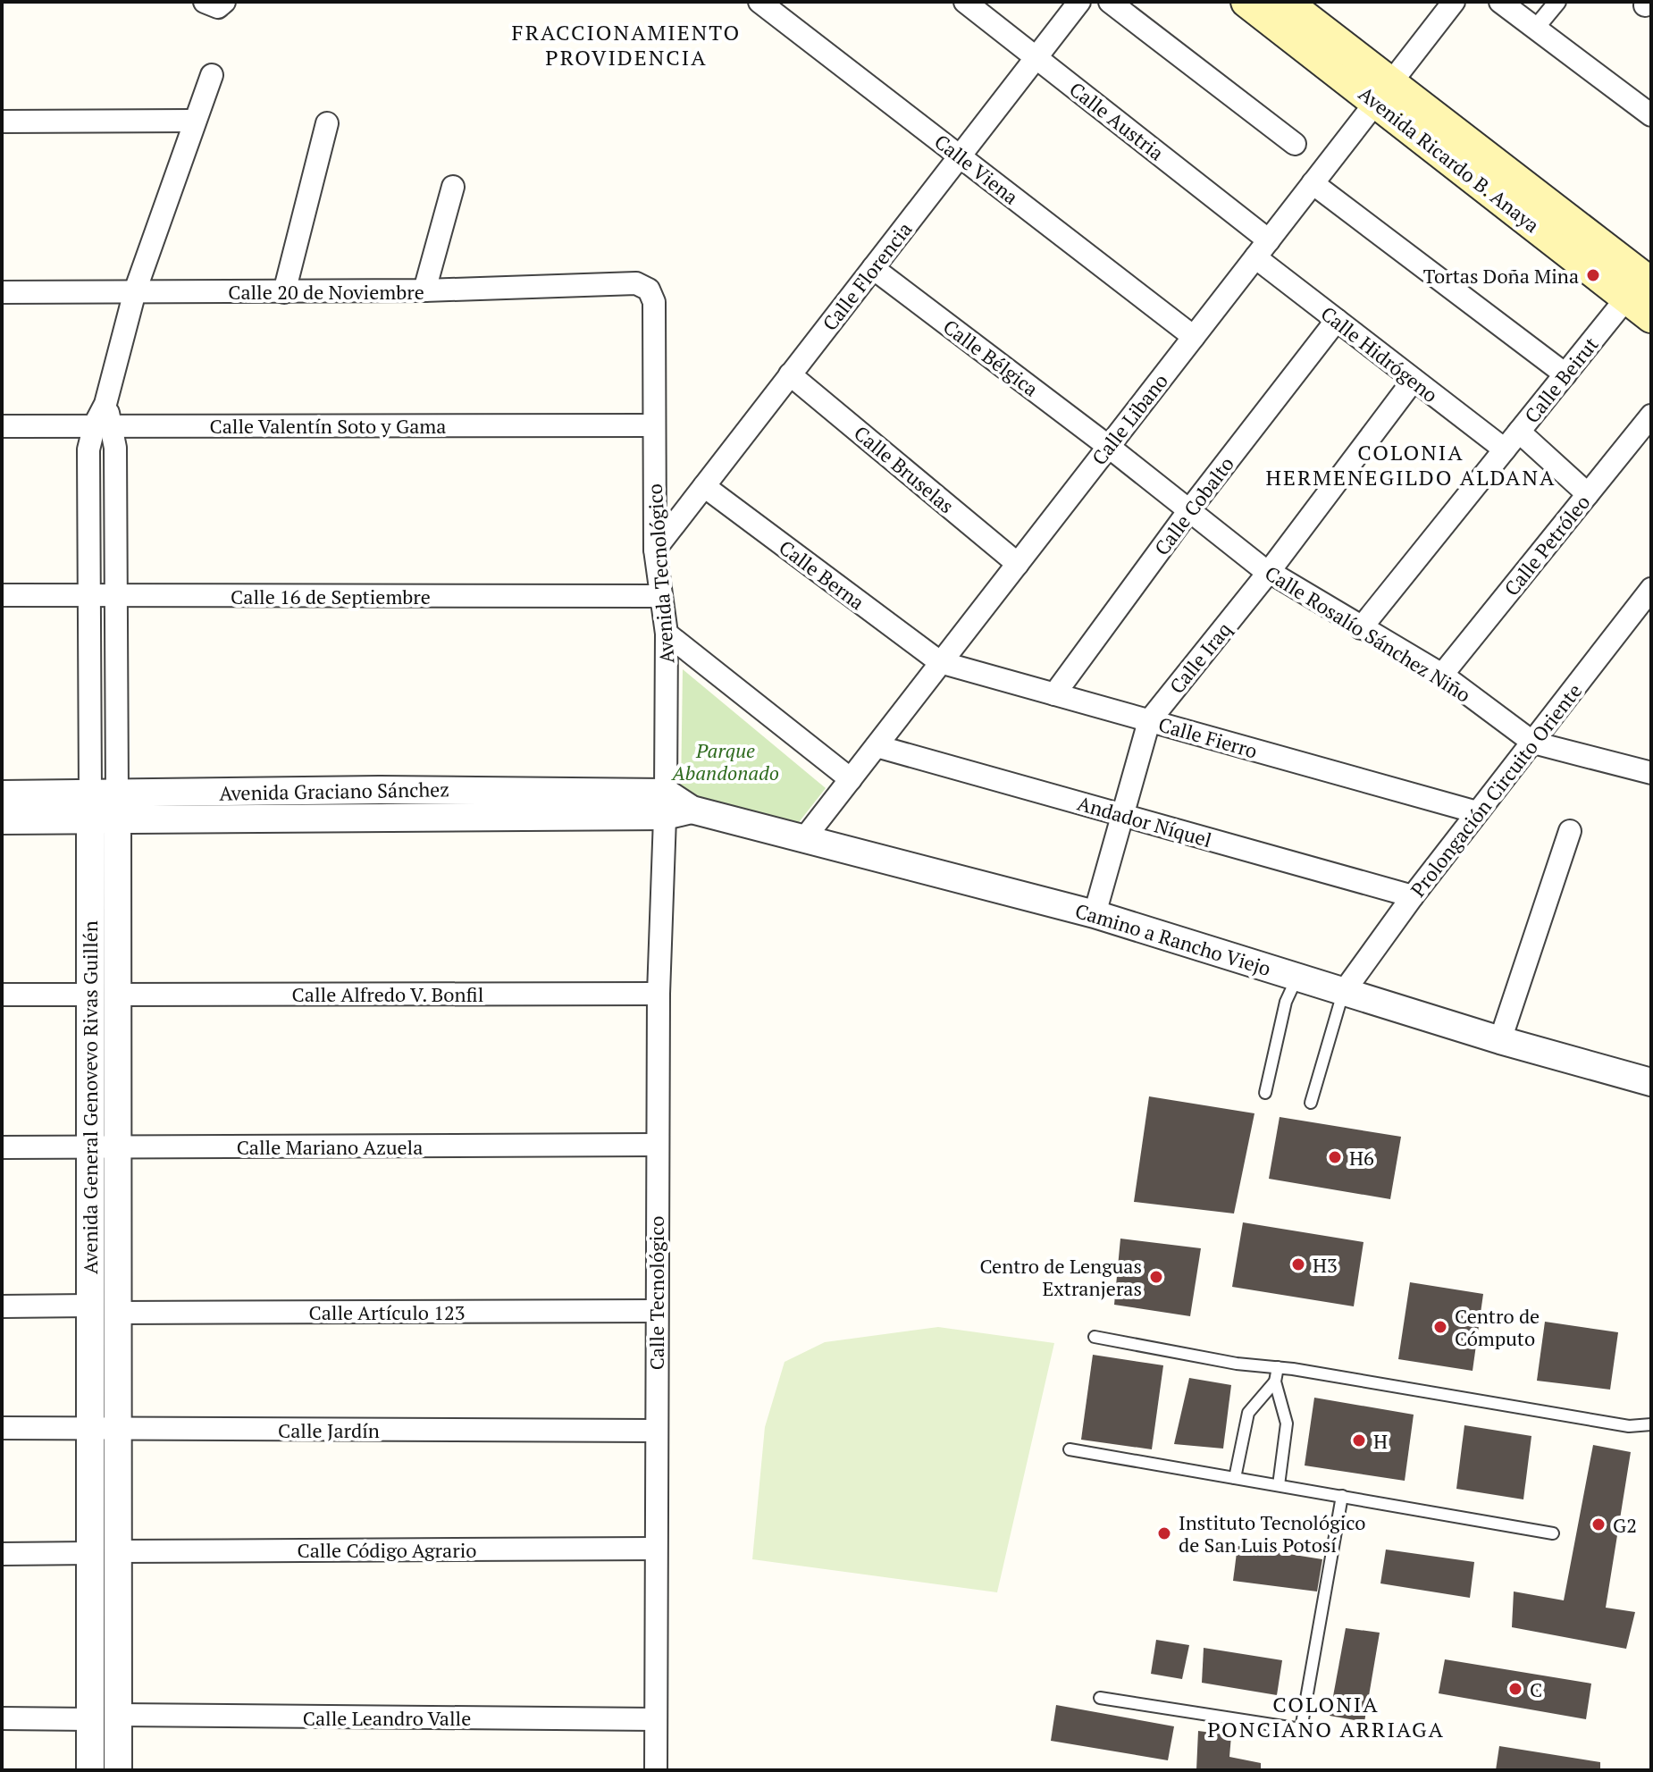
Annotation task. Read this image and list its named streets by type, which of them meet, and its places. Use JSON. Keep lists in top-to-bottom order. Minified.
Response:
{"streets":{"main road":["Avenida Ricardo B. Anaya"],"street":["Calle Austria","Calle Viena","Calle Florencia","Calle 20 de Noviembre","Calle Hidrógeno","Calle Bélgica","Calle Beirut","Calle Libano","Calle Valentín Soto y Gama","Calle Bruselas","Calle Cobalto","Calle Petróleo","Avenida Tecnológico","Calle Berna","Calle 16 de Septiembre","Calle Rosalío Sánchez Niño","Calle Iraq","Calle Fierro","Prolongación Circuito Oriente","Avenida Graciano Sánchez","Andador Níquel","Camino a Rancho Viejo","Calle Alfredo V. Bonfil","Avenida General Genovevo Rivas Guillén","Calle Mariano Azuela","Calle Tecnológico","Calle Artículo 123","Calle Jardín","Calle Código Agrario","Calle Leandro Valle"]},"crossings":[["Calle Austria","Calle Florencia"],["Calle Austria","Calle Libano"],["Avenida Ricardo B. Anaya","Calle Beirut"],["Avenida Ricardo B. Anaya","Calle Libano"],["Calle Viena","Calle Florencia"],["Calle Viena","Calle Libano"],["Calle Florencia","Calle Bélgica"],["Calle Florencia","Calle Bruselas"],["Calle Florencia","Avenida Tecnológico"],["Calle Florencia","Calle Berna"],["Calle 20 de Noviembre","Avenida Tecnológico"],["Calle Hidrógeno","Calle Beirut"],["Calle Hidrógeno","Calle Libano"],["Calle Hidrógeno","Calle Cobalto"],["Calle Hidrógeno","Calle Iraq"],["Calle Bélgica","Calle Libano"],["Calle Bélgica","Calle Rosalío Sánchez Niño"],["Calle Beirut","Calle Rosalío Sánchez Niño"],["Calle Libano","Calle Bruselas"],["Calle Libano","Calle Berna"],["Calle Libano","Calle Rosalío Sánchez Niño"],["Calle Libano","Calle Fierro"],["Calle Libano","Andador Níquel"],["Calle Libano","Camino a Rancho Viejo"],["Calle Valentín Soto y Gama","Avenida Tecnológico"],["Calle Valentín Soto y Gama","Avenida General Genovevo Rivas Guillén"],["Calle Cobalto","Calle Rosalío Sánchez Niño"],["Calle Cobalto","Calle Fierro"],["Calle Petróleo","Calle Rosalío Sánchez Niño"],["Avenida Tecnológico","Calle 16 de Septiembre"],["Avenida Tecnológico","Avenida Graciano Sánchez"],["Avenida Tecnológico","Camino a Rancho Viejo"],["Avenida Tecnológico","Calle Tecnológico"],["Calle Berna","Calle Fierro"],["Calle 16 de Septiembre","Avenida General Genovevo Rivas Guillén"],["Calle Rosalío Sánchez Niño","Calle Iraq"],["Calle Rosalío Sánchez Niño","Prolongación Circuito Oriente"],["Calle Iraq","Calle Fierro"],["Calle Iraq","Andador Níquel"],["Calle Iraq","Camino a Rancho Viejo"],["Calle Fierro","Prolongación Circuito Oriente"],["Prolongación Circuito Oriente","Andador Níquel"],["Prolongación Circuito Oriente","Camino a Rancho Viejo"],["Avenida Graciano Sánchez","Camino a Rancho Viejo"],["Avenida Graciano Sánchez","Avenida General Genovevo Rivas Guillén"],["Avenida Graciano Sánchez","Calle Tecnológico"],["Camino a Rancho Viejo","Calle Tecnológico"],["Calle Alfredo V. Bonfil","Avenida General Genovevo Rivas Guillén"],["Calle Alfredo V. Bonfil","Calle Tecnológico"],["Avenida General Genovevo Rivas Guillén","Calle Mariano Azuela"],["Avenida General Genovevo Rivas Guillén","Calle Artículo 123"],["Avenida General Genovevo Rivas Guillén","Calle Jardín"],["Avenida General Genovevo Rivas Guillén","Calle Código Agrario"],["Avenida General Genovevo Rivas Guillén","Calle Leandro Valle"],["Calle Mariano Azuela","Calle Tecnológico"],["Calle Tecnológico","Calle Artículo 123"],["Calle Tecnológico","Calle Jardín"],["Calle Tecnológico","Calle Código Agrario"],["Calle Tecnológico","Calle Leandro Valle"]],"districts":["FRACCIONAMIENTO PROVIDENCIA","COLONIA HERMENEGILDO ALDANA","COLONIA PONCIANO ARRIAGA"],"parks":["Parque Abandonado"],"places":["Tortas Doña Mina","H6","H3","Centro de Lenguas Extranjeras","Centro de Cómputo","H","G2","Instituto Tecnológico de San Luis Potosí","C"]}
